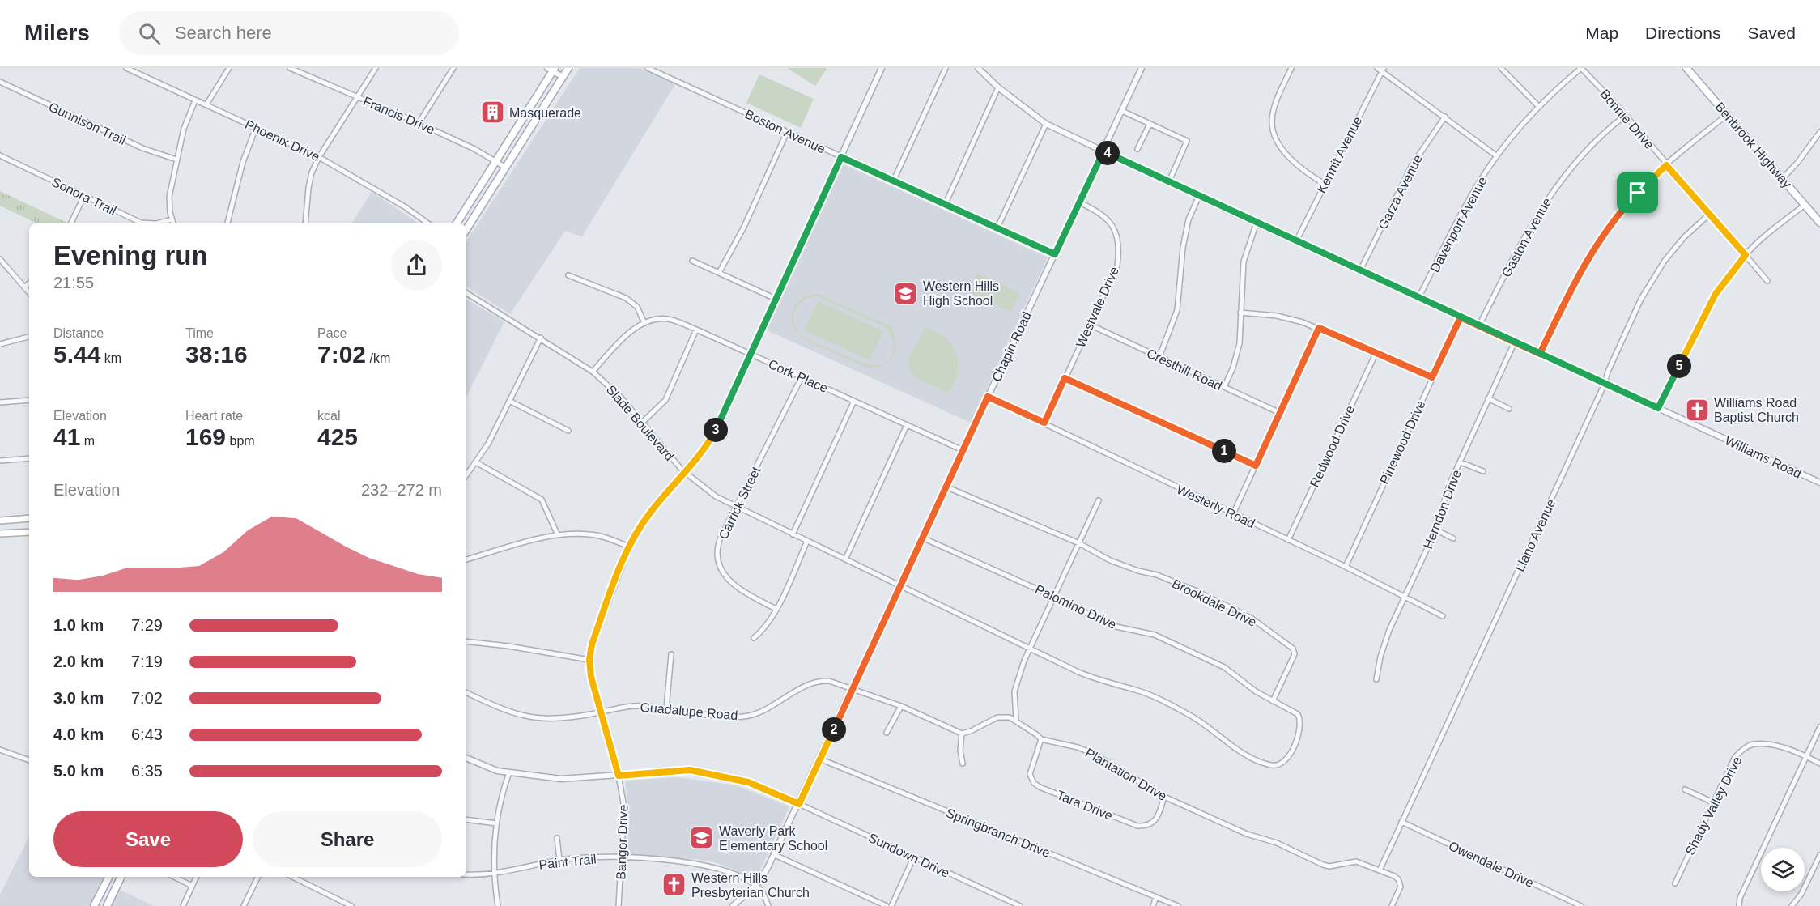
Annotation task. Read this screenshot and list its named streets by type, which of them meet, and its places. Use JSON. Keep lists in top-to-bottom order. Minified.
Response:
{"streets":{"main road":["Benbrook Highway"],"street":["Francis Drive","Bonnie Drive","Gunnison Trail","Boston Avenue","Phoenix Drive","Kermit Avenue","Garza Avenue","Sonora Trail","Davenport Avenue","Gaston Avenue","Westvale Drive","Chapin Road","Cresthill Road","Cork Place","Slade Boulevard","Pinewood Drive","Redwood Drive","Williams Road","Carrick Street","Westerly Road","Herndon Drive","Llano Avenue","Brookdale Drive","Palomino Drive","Guadalupe Road","Plantation Drive","Tara Drive","Shady Valley Drive","Springbranch Drive","Bangor Drive","Sundown Drive","Paint Trail","Owendale Drive"]},"crossings":[["Bonnie Drive","Davenport Avenue"],["Bonnie Drive","Gaston Avenue"],["Bonnie Drive","Llano Avenue"],["Boston Avenue","Chapin Road"],["Boston Avenue","Bangor Drive"],["Kermit Avenue","Williams Road"],["Garza Avenue","Williams Road"],["Davenport Avenue","Williams Road"],["Gaston Avenue","Williams Road"],["Westvale Drive","Chapin Road"],["Westvale Drive","Cresthill Road"],["Westvale Drive","Westerly Road"],["Chapin Road","Cork Place"],["Chapin Road","Slade Boulevard"],["Chapin Road","Williams Road"],["Chapin Road","Westerly Road"],["Chapin Road","Palomino Drive"],["Chapin Road","Guadalupe Road"],["Chapin Road","Springbranch Drive"],["Chapin Road","Sundown Drive"],["Chapin Road","Paint Trail"],["Cork Place","Slade Boulevard"],["Cork Place","Carrick Street"],["Cork Place","Bangor Drive"],["Slade Boulevard","Carrick Street"],["Slade Boulevard","Palomino Drive"],["Slade Boulevard","Bangor Drive"],["Pinewood Drive","Williams Road"],["Pinewood Drive","Westerly Road"],["Redwood Drive","Westerly Road"],["Williams Road","Herndon Drive"],["Williams Road","Llano Avenue"],["Westerly Road","Herndon Drive"],["Llano Avenue","Plantation Drive"],["Llano Avenue","Owendale Drive"],["Brookdale Drive","Palomino Drive"],["Guadalupe Road","Bangor Drive"],["Plantation Drive","Tara Drive"],["Bangor Drive","Paint Trail"]],"places":{"building":["Masquerade"],"school or university":["Western Hills High School","Waverly Park Elementary School"],"church":["Williams Road Baptist Church","Western Hills Presbyterian Church"]},"page":{"header":"Milers","search":"Search here","nav":["Map","Directions","Saved"],"pins":["4","5","3","1","2"],"heading":["Evening run","21:55"],"stats":[["Distance","5.44 km"],["Time","38:16"],["Pace","7:02 /km"],["Elevation","41 m"],["Heart rate","169 bpm"],["kcal","425"]],"chart":["Elevation","232–272 m"],"list":[{"name":"1.0 km","note":"7:29"},{"name":"2.0 km","note":"7:19"},{"name":"3.0 km","note":"7:02"},{"name":"4.0 km","note":"6:43"},{"name":"5.0 km","note":"6:35"}],"buttons":["Save","Share"]}}
